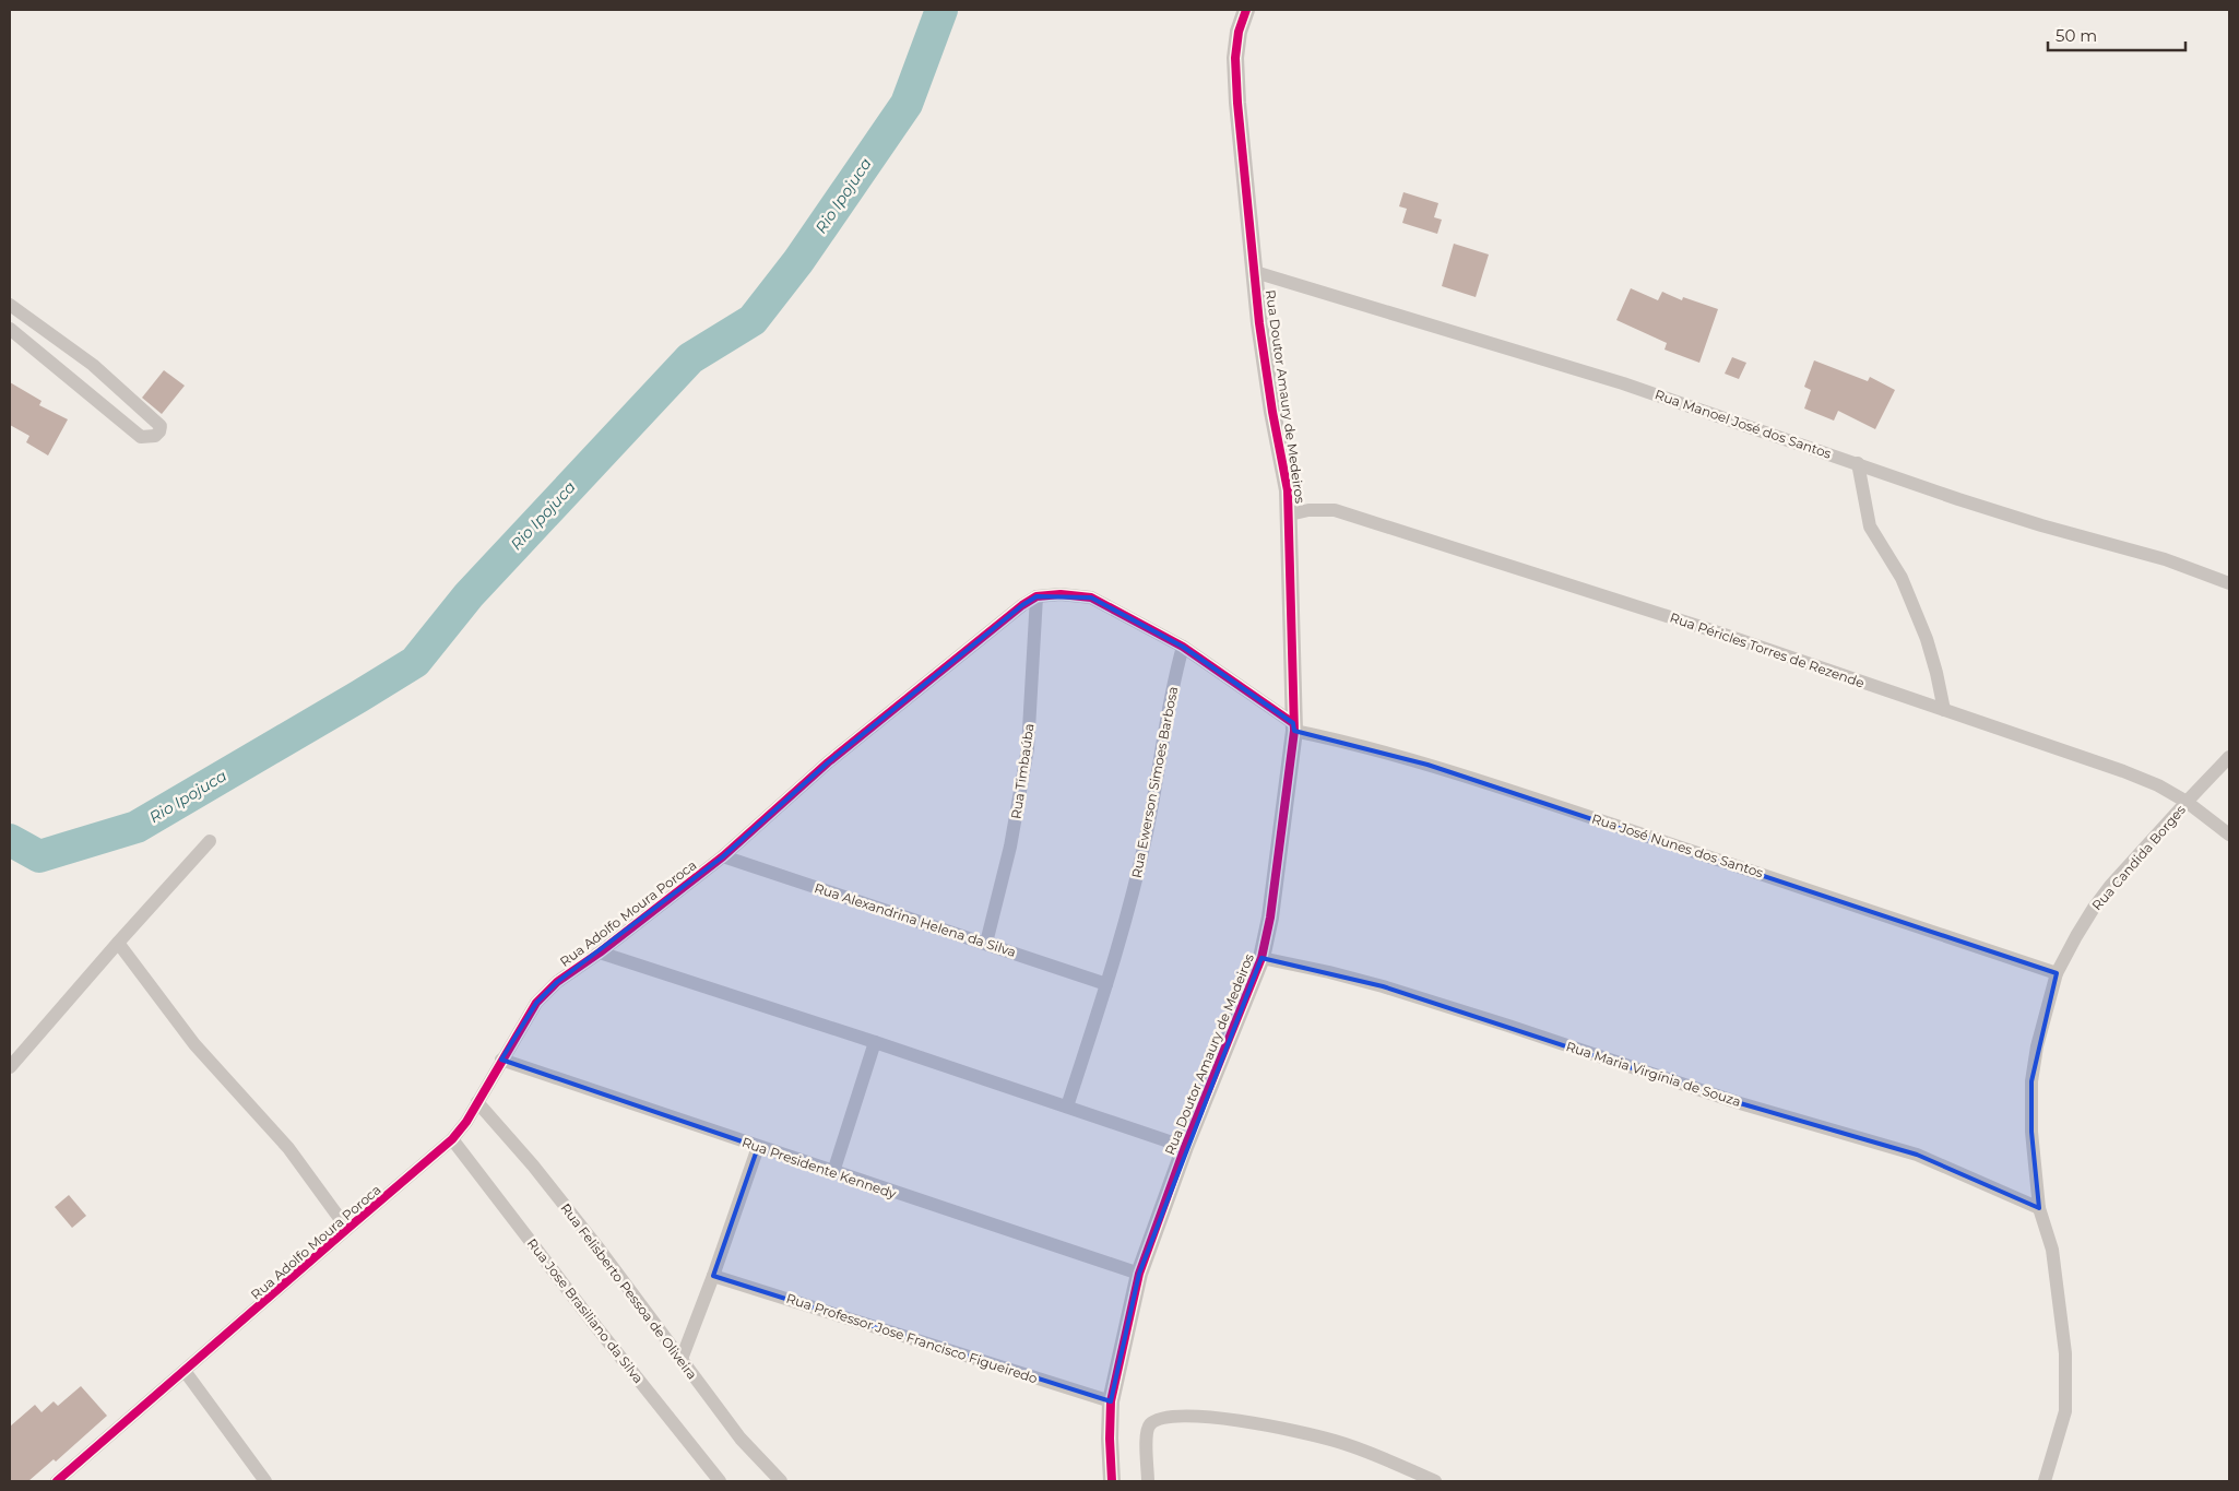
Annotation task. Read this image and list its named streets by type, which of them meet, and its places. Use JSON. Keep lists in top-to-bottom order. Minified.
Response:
{"streets":{"street":["Rua Doutor Amaury de Medeiros","Rua Manoel José dos Santos","Rua Péricles Torres de Rezende","Rua Timbaúba","Rua Ewerson Simoes Barbosa","Rua José Nunes dos Santos","Rua Candida Borges","Rua Adolfo Moura Poroca","Rua Alexandrina Helena da Silva","Rua Maria Virgínia de Souza","Rua Presidente Kennedy","Rua Felisberto Pessoa de Oliveira","Rua Jose Brasiliano da Silva","Rua Professor Jose Francisco Figueiredo"]},"crossings":[["Rua Doutor Amaury de Medeiros","Rua Manoel José dos Santos"],["Rua Doutor Amaury de Medeiros","Rua Péricles Torres de Rezende"],["Rua Doutor Amaury de Medeiros","Rua José Nunes dos Santos"],["Rua Doutor Amaury de Medeiros","Rua Maria Virgínia de Souza"],["Rua Doutor Amaury de Medeiros","Rua Presidente Kennedy"],["Rua Doutor Amaury de Medeiros","Rua Professor Jose Francisco Figueiredo"],["Rua Péricles Torres de Rezende","Rua Candida Borges"],["Rua Timbaúba","Rua Adolfo Moura Poroca"],["Rua Timbaúba","Rua Alexandrina Helena da Silva"],["Rua Ewerson Simoes Barbosa","Rua Alexandrina Helena da Silva"],["Rua José Nunes dos Santos","Rua Candida Borges"],["Rua Candida Borges","Rua Maria Virgínia de Souza"],["Rua Adolfo Moura Poroca","Rua Alexandrina Helena da Silva"],["Rua Adolfo Moura Poroca","Rua Presidente Kennedy"],["Rua Adolfo Moura Poroca","Rua Felisberto Pessoa de Oliveira"],["Rua Adolfo Moura Poroca","Rua Jose Brasiliano da Silva"]],"water":["Rio Ipojuca"],"scale_bar":"50 m"}
